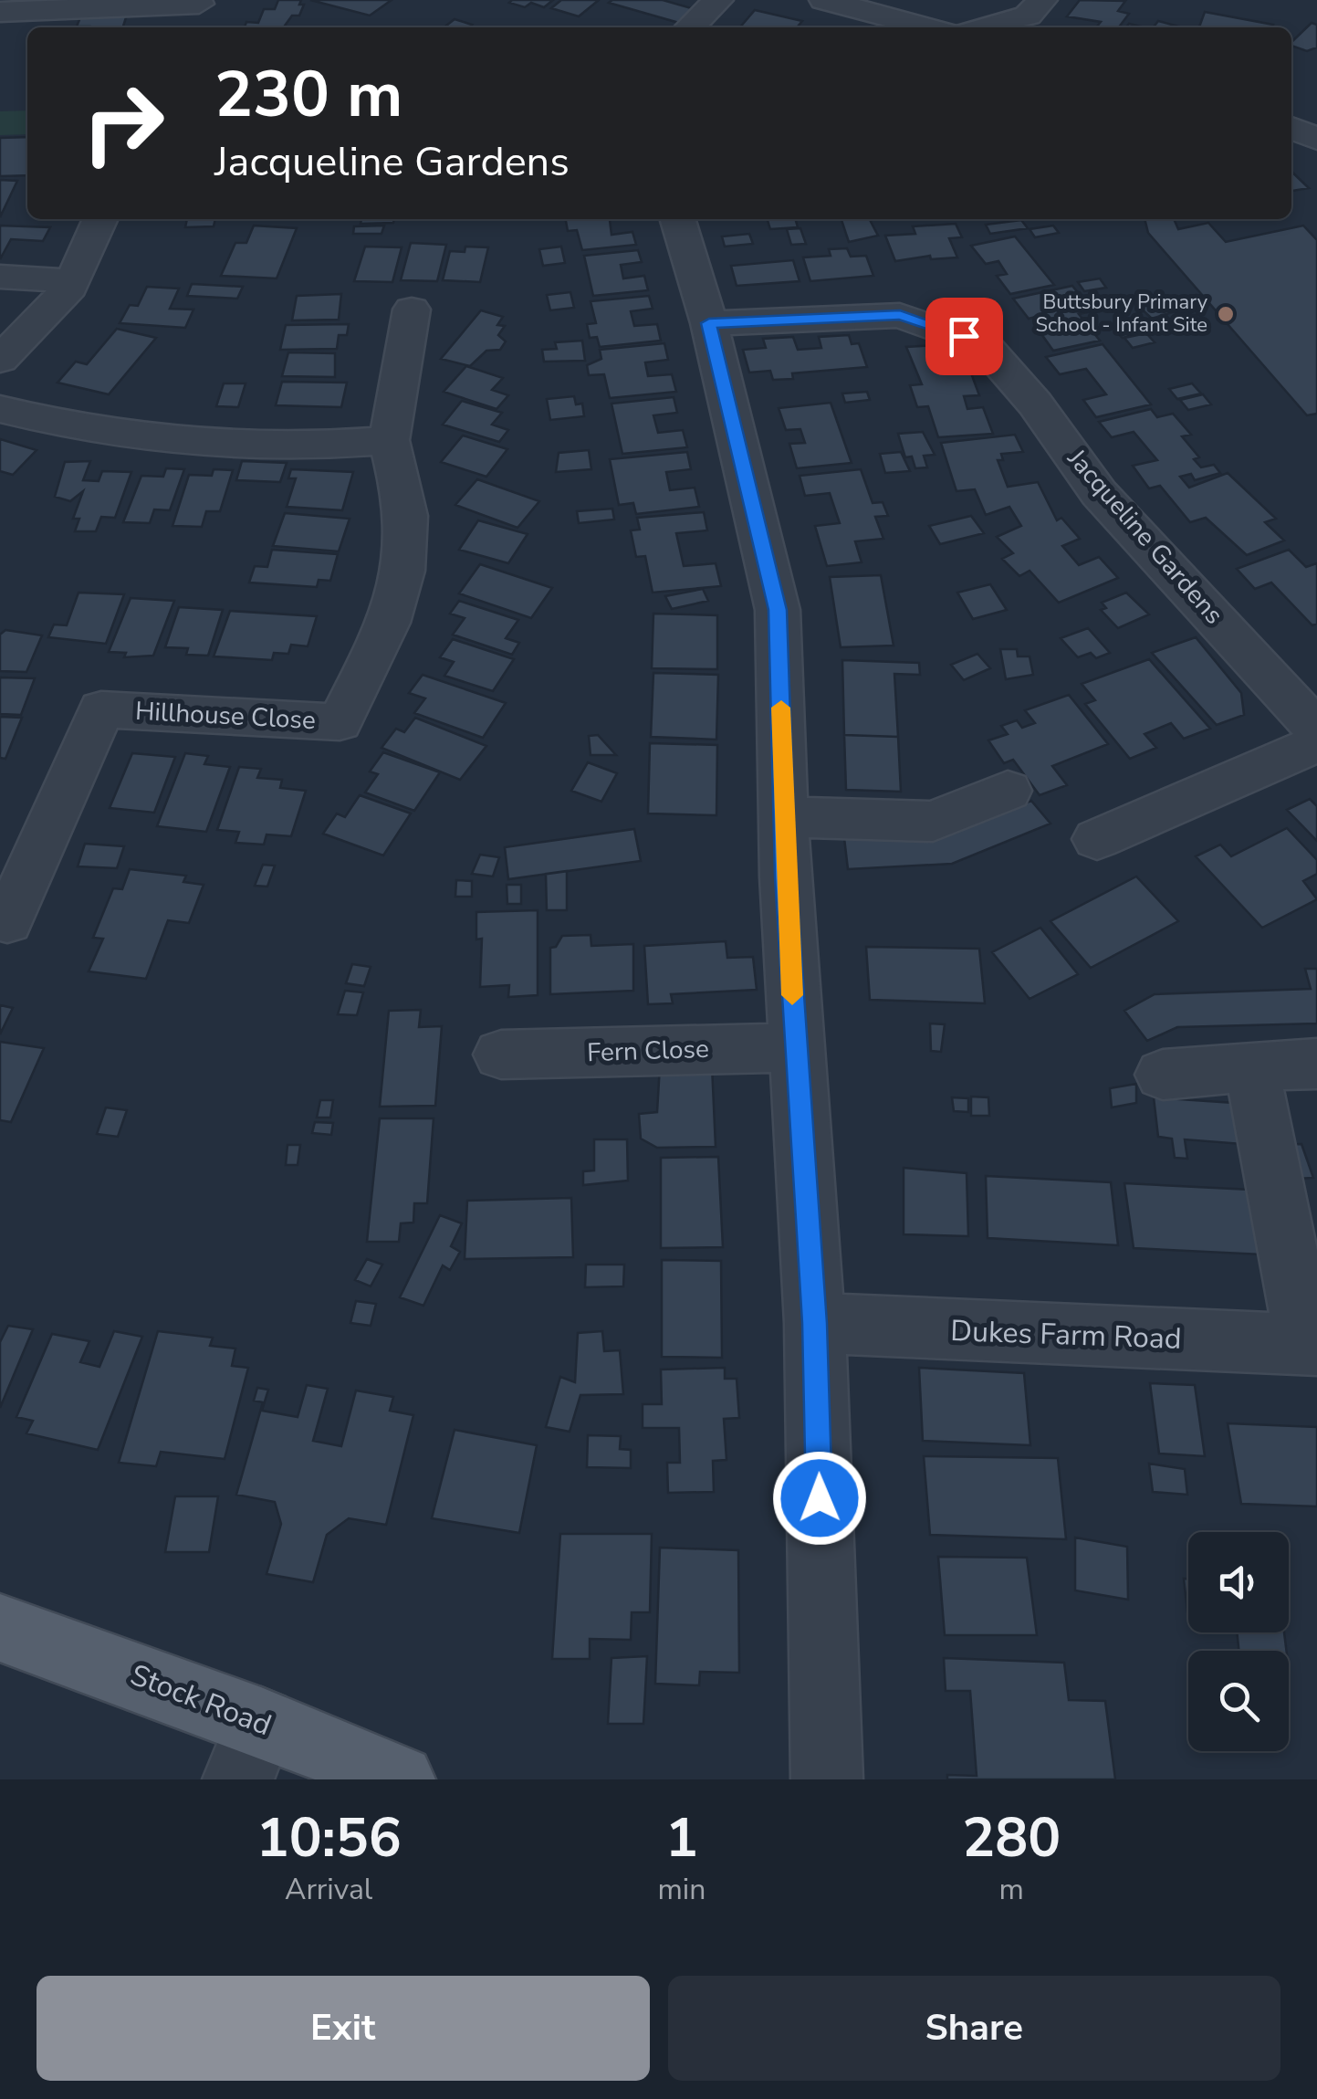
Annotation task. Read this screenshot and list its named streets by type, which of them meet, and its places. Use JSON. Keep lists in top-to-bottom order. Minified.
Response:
{"streets":{"main road":["Stock Road"],"street":["Jacqueline Gardens","Hillhouse Close","Fern Close","Dukes Farm Road"]},"places":["Buttsbury Primary School - Infant Site"],"page":{"turn":["230 m","Jacqueline Gardens"],"eta":["10:56","Arrival","1","min","280","m"],"buttons":["Exit","Share"]}}
